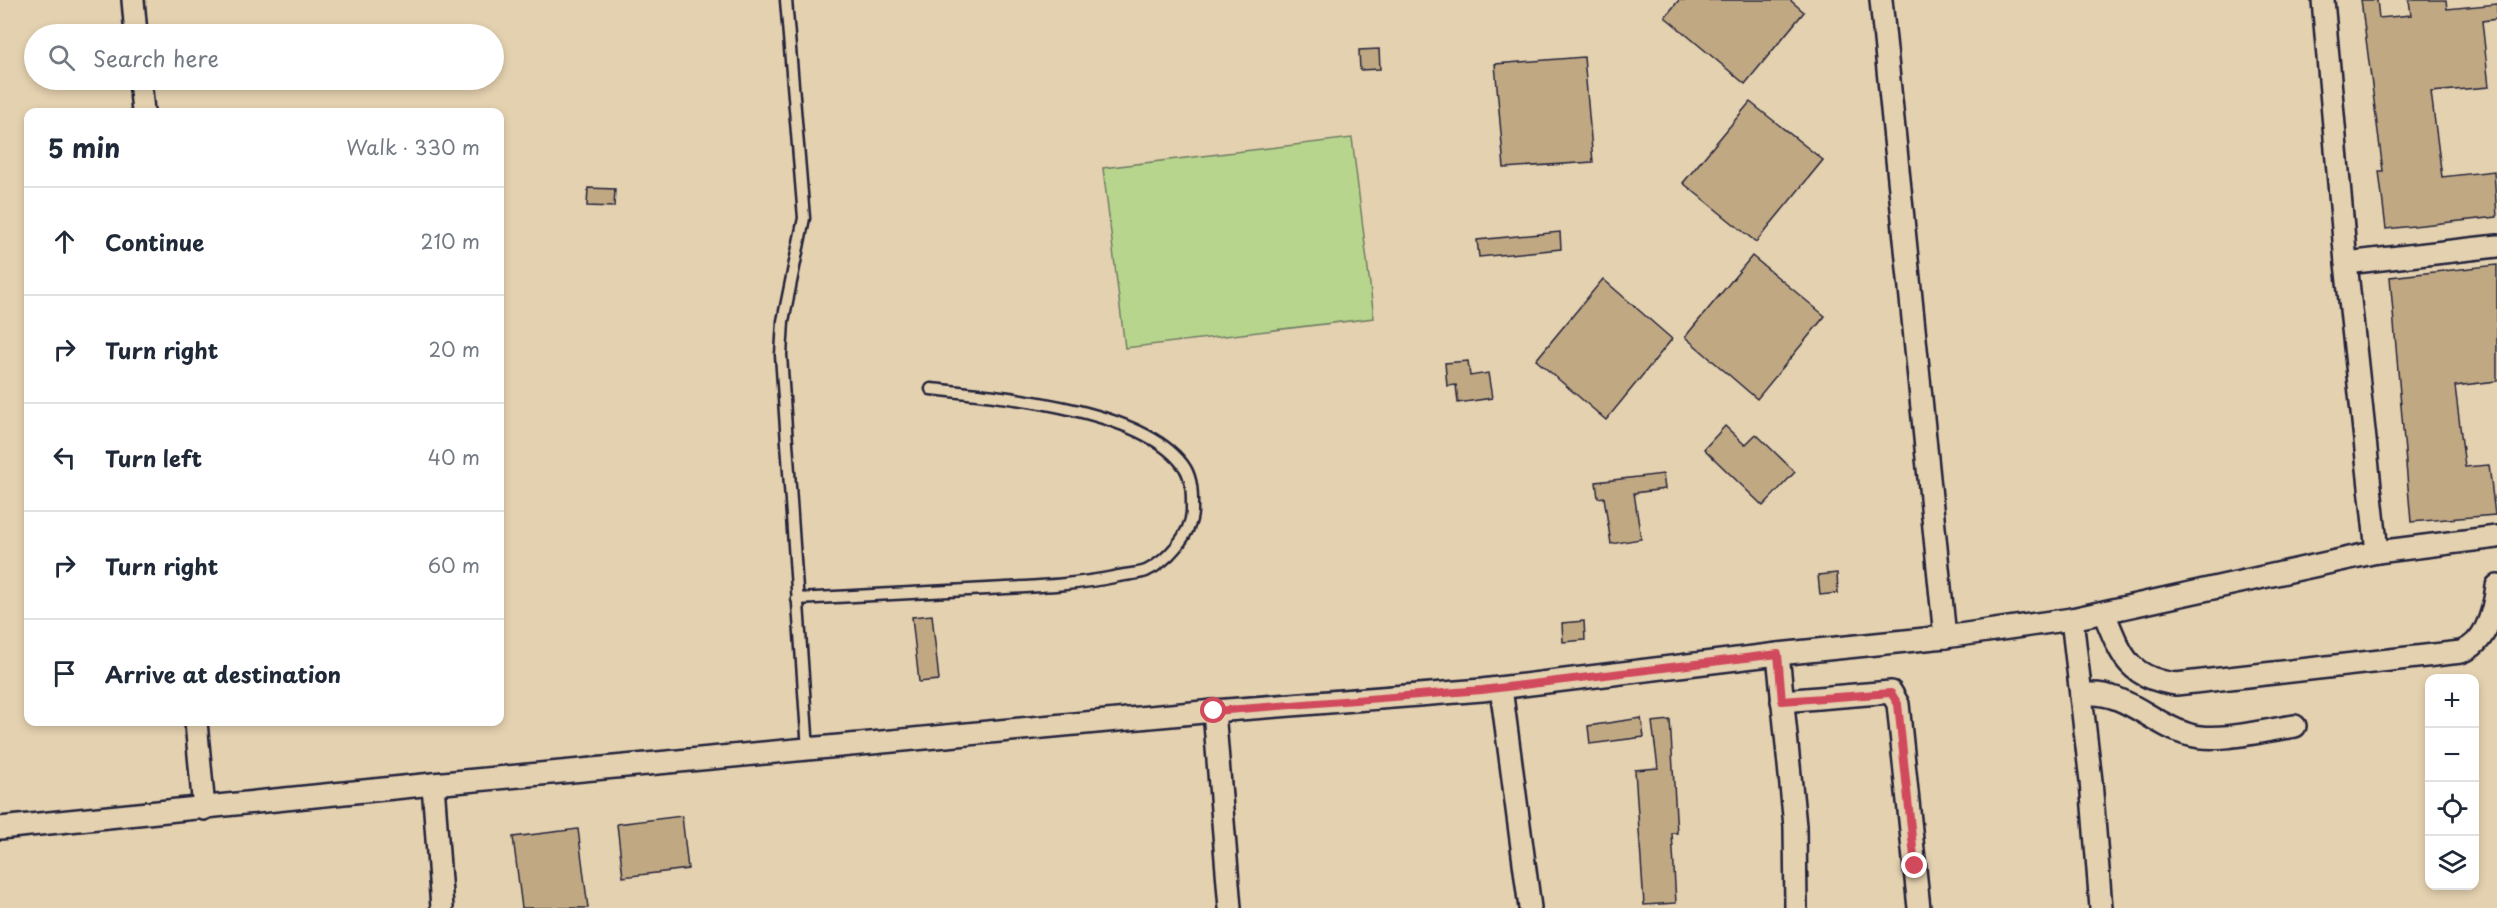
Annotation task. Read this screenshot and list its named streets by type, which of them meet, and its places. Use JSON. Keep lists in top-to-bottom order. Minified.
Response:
{"page":{"search":"Search here","heading":["5 min","Walk · 330 m"],"list":[["Continue","210 m"],["Turn right","20 m"],["Turn left","40 m"],["Turn right","60 m"],"Arrive at destination"],"map_buttons":["+","−"]}}
